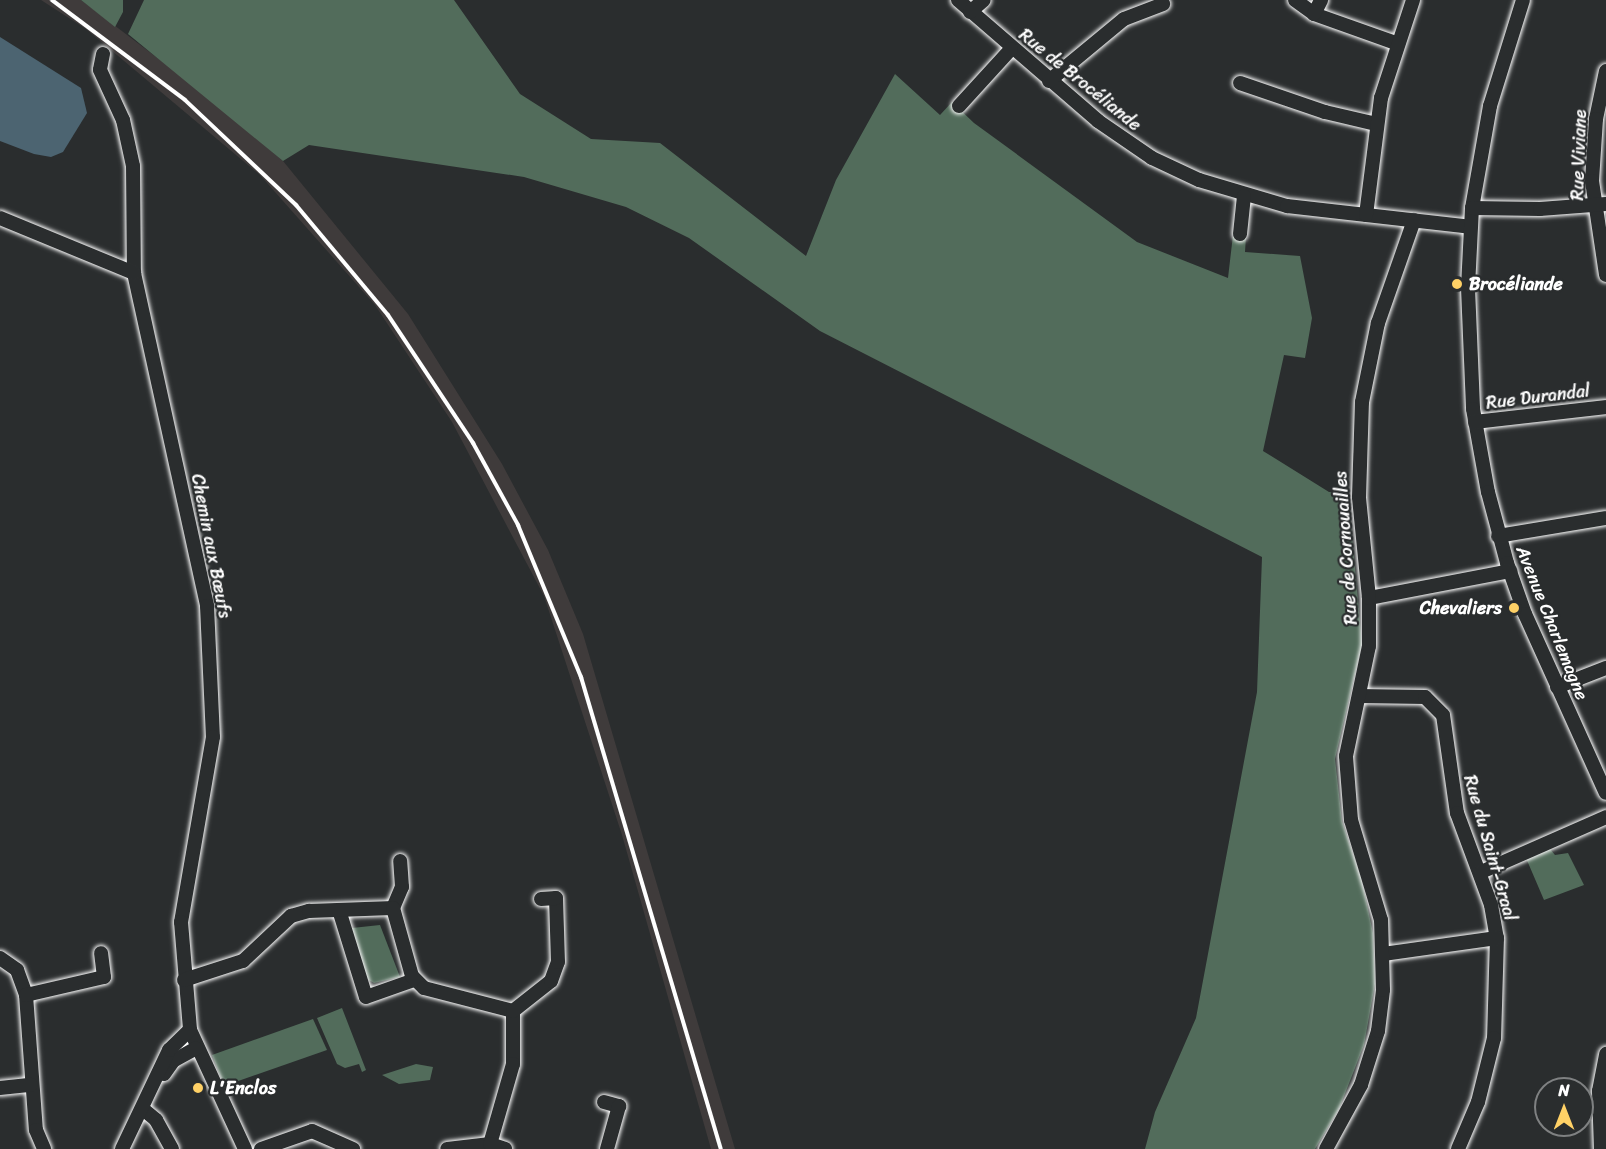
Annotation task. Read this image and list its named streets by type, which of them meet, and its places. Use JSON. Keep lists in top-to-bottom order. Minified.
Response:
{"streets":{"street":["Rue de Brocéliande","Rue Viviane","Rue Durandal","Chemin aux Bœufs","Rue de Cornouailles","Avenue Charlemagne","Rue du Saint-Graal"]},"crossings":[["Rue de Brocéliande","Rue de Cornouailles"],["Rue de Brocéliande","Avenue Charlemagne"],["Rue Durandal","Avenue Charlemagne"],["Rue de Cornouailles","Rue du Saint-Graal"]],"places":["Brocéliande","Chevaliers","L'Enclos"],"north":"top"}
